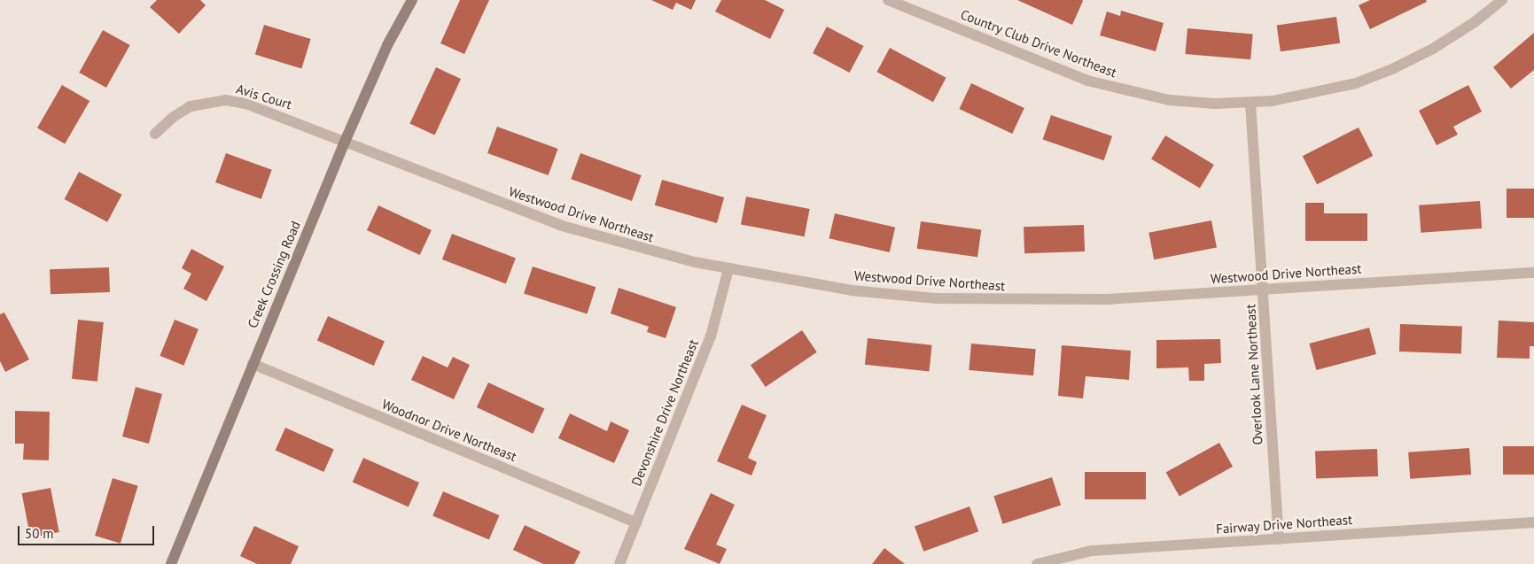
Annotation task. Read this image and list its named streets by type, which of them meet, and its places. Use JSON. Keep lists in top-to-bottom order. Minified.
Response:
{"streets":{"street":["Country Club Drive Northeast","Avis Court","Westwood Drive Northeast","Creek Crossing Road","Overlook Lane Northeast","Devonshire Drive Northeast","Woodnor Drive Northeast","Fairway Drive Northeast"]},"crossings":[["Country Club Drive Northeast","Overlook Lane Northeast"],["Avis Court","Westwood Drive Northeast"],["Avis Court","Creek Crossing Road"],["Westwood Drive Northeast","Creek Crossing Road"],["Westwood Drive Northeast","Overlook Lane Northeast"],["Westwood Drive Northeast","Devonshire Drive Northeast"],["Creek Crossing Road","Woodnor Drive Northeast"],["Overlook Lane Northeast","Fairway Drive Northeast"],["Devonshire Drive Northeast","Woodnor Drive Northeast"]],"scale_bar":"50 m"}
